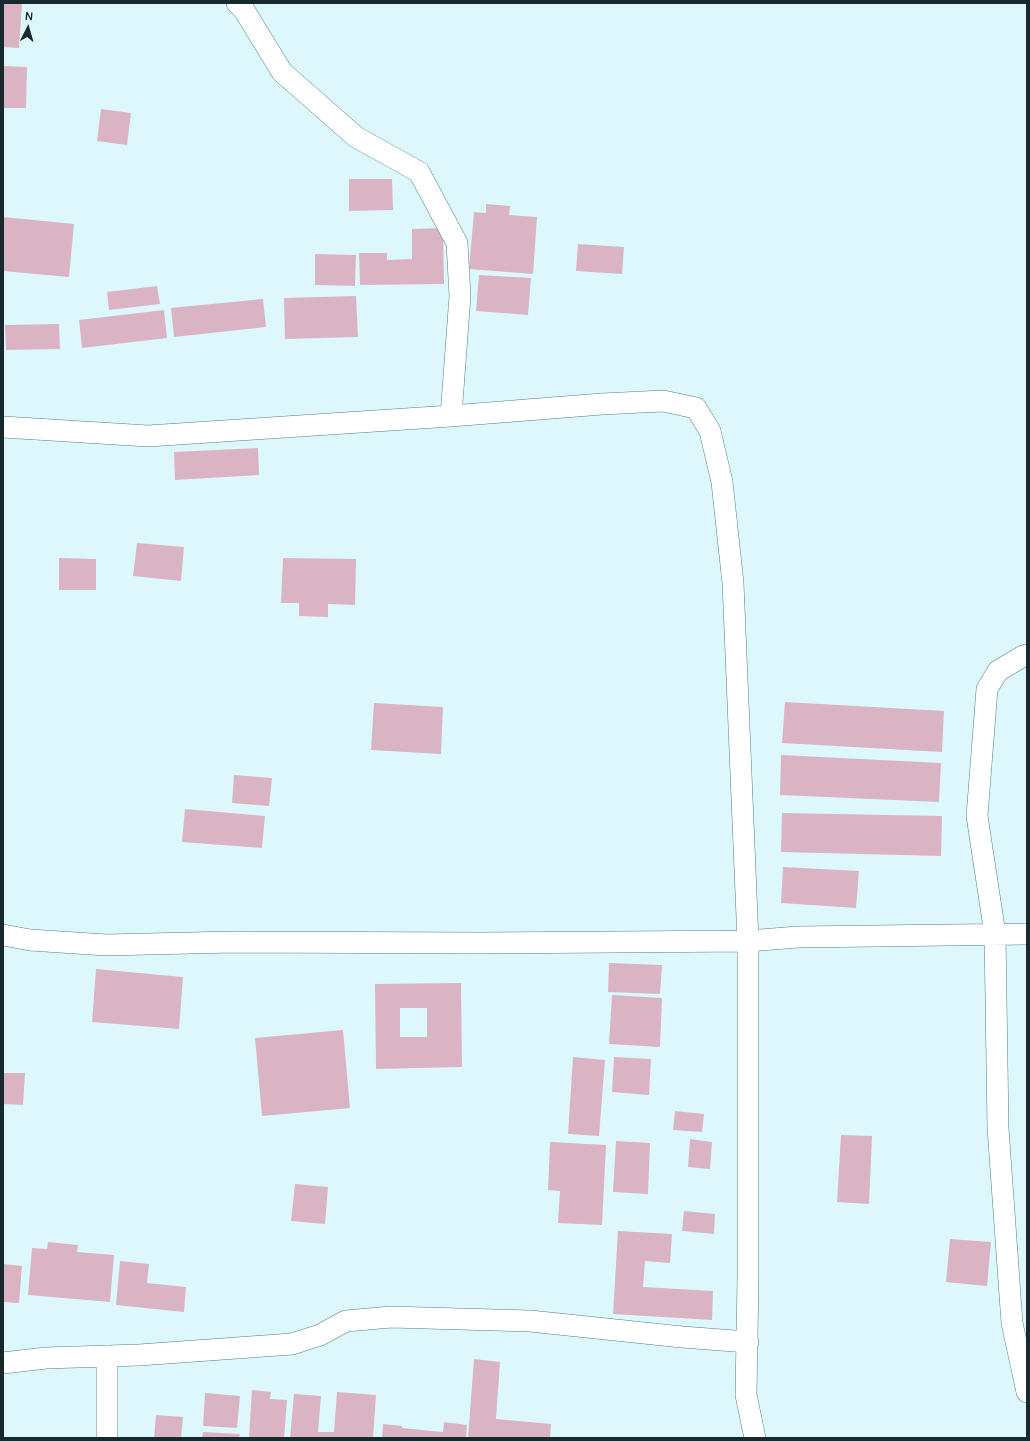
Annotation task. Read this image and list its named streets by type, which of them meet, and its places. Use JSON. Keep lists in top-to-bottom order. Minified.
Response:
{"north":"top"}
